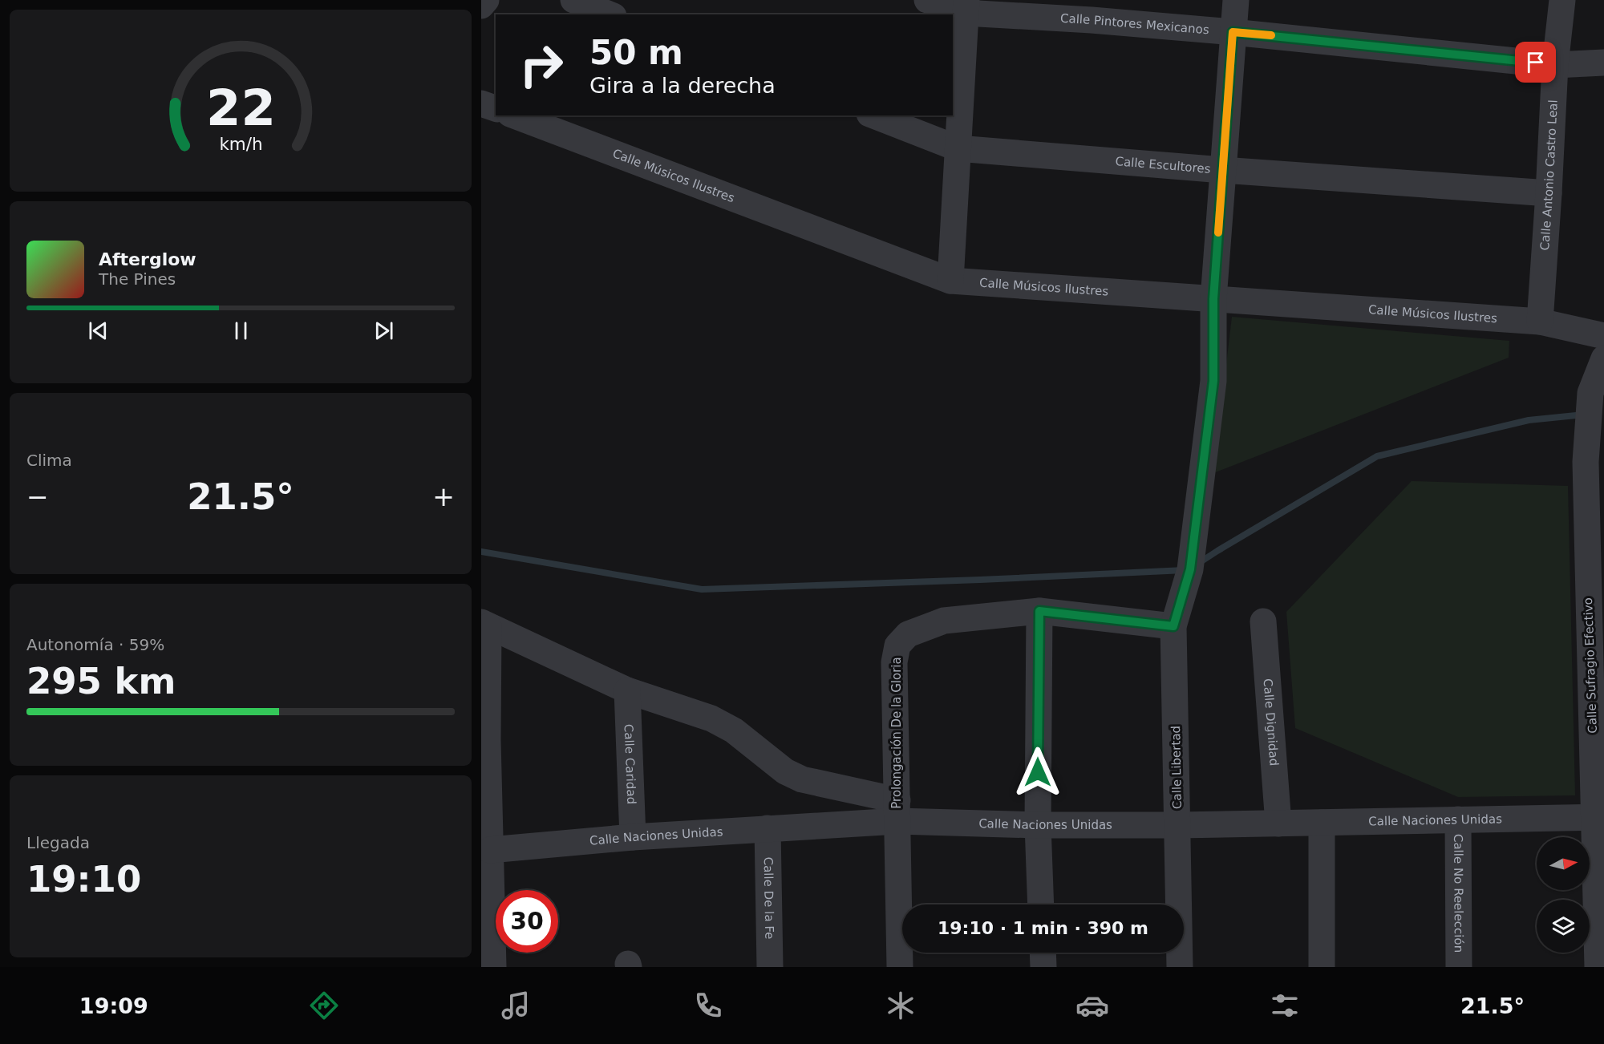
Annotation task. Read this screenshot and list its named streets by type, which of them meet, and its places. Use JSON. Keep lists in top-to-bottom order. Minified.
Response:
{"streets":{"street":["Calle Pintores Mexicanos","Calle Escultores","Calle Antonio Castro Leal","Calle Músicos Ilustres","Calle Sufragio Efectivo","Calle Dignidad","Prolongación De la Gloria","Calle Caridad","Calle Libertad","Calle Naciones Unidas","Calle No Reelección","Calle De la Fe"]},"crossings":[["Calle Pintores Mexicanos","Calle Antonio Castro Leal"],["Calle Pintores Mexicanos","Calle Libertad"],["Calle Escultores","Calle Antonio Castro Leal"],["Calle Escultores","Calle Libertad"],["Calle Antonio Castro Leal","Calle Músicos Ilustres"],["Calle Músicos Ilustres","Calle Sufragio Efectivo"],["Calle Músicos Ilustres","Calle Libertad"],["Calle Sufragio Efectivo","Calle Naciones Unidas"],["Calle Dignidad","Calle Naciones Unidas"],["Prolongación De la Gloria","Calle Naciones Unidas"],["Calle Caridad","Calle Naciones Unidas"],["Calle Libertad","Calle Naciones Unidas"],["Calle Naciones Unidas","Calle No Reelección"],["Calle Naciones Unidas","Calle De la Fe"]],"north":"right","page":{"turn":["50 m","Gira a la derecha"],"song":["Afterglow","The Pines"],"tile":["Clima",["Autonomía · 59%","295 km"],["Llegada","19:10"]],"heat":["−","21.5°","+"],"limit":"30","trip":"19:10 · 1 min · 390 m","tabs":["19:09","21.5°"],"gauge":["22","km/h"]}}
